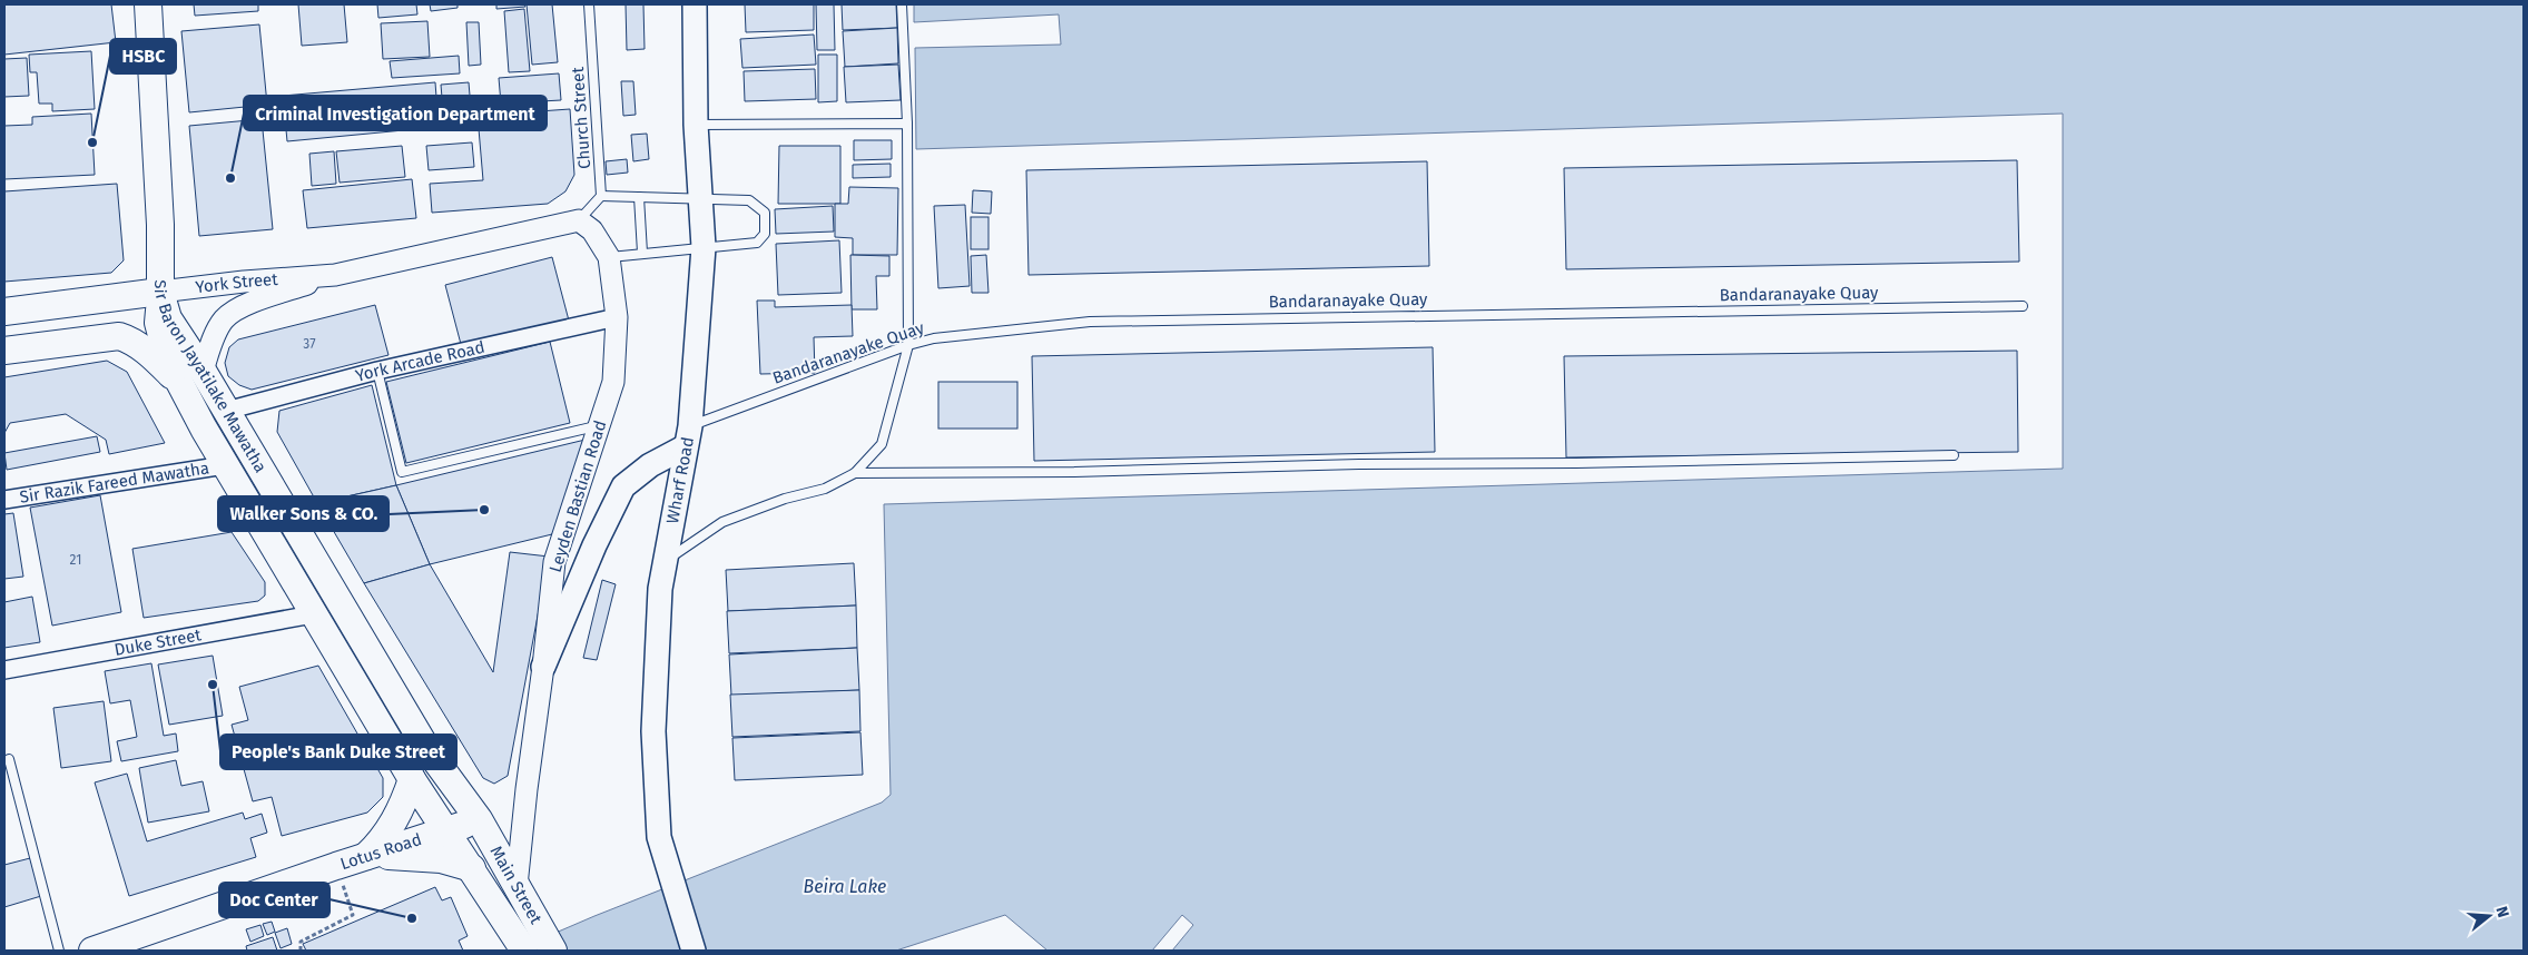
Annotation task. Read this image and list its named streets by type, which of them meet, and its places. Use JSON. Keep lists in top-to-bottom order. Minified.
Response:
{"streets":{"main road":["York Street","Sir Baron Jayatilake Mawatha","Wharf Road","Lotus Road","Main Street"],"street":["York Arcade Road","Sir Razik Fareed Mawatha","Leyden Bastian Road","Duke Street"],"lane":["Church Street","Bandaranayake Quay"]},"crossings":[["York Street","Sir Baron Jayatilake Mawatha"],["York Street","Leyden Bastian Road"],["Bandaranayake Quay","Wharf Road"],["York Arcade Road","Sir Baron Jayatilake Mawatha"],["York Arcade Road","Leyden Bastian Road"],["Sir Baron Jayatilake Mawatha","Sir Razik Fareed Mawatha"],["Sir Baron Jayatilake Mawatha","Duke Street"],["Sir Baron Jayatilake Mawatha","Lotus Road"],["Sir Baron Jayatilake Mawatha","Main Street"],["Leyden Bastian Road","Main Street"],["Lotus Road","Main Street"]],"water":["Beira Lake"],"places":["HSBC","Criminal Investigation Department","Walker Sons & CO.","People's Bank Duke Street","Doc Center"],"house_numbers":["37","21"],"north":"right"}
